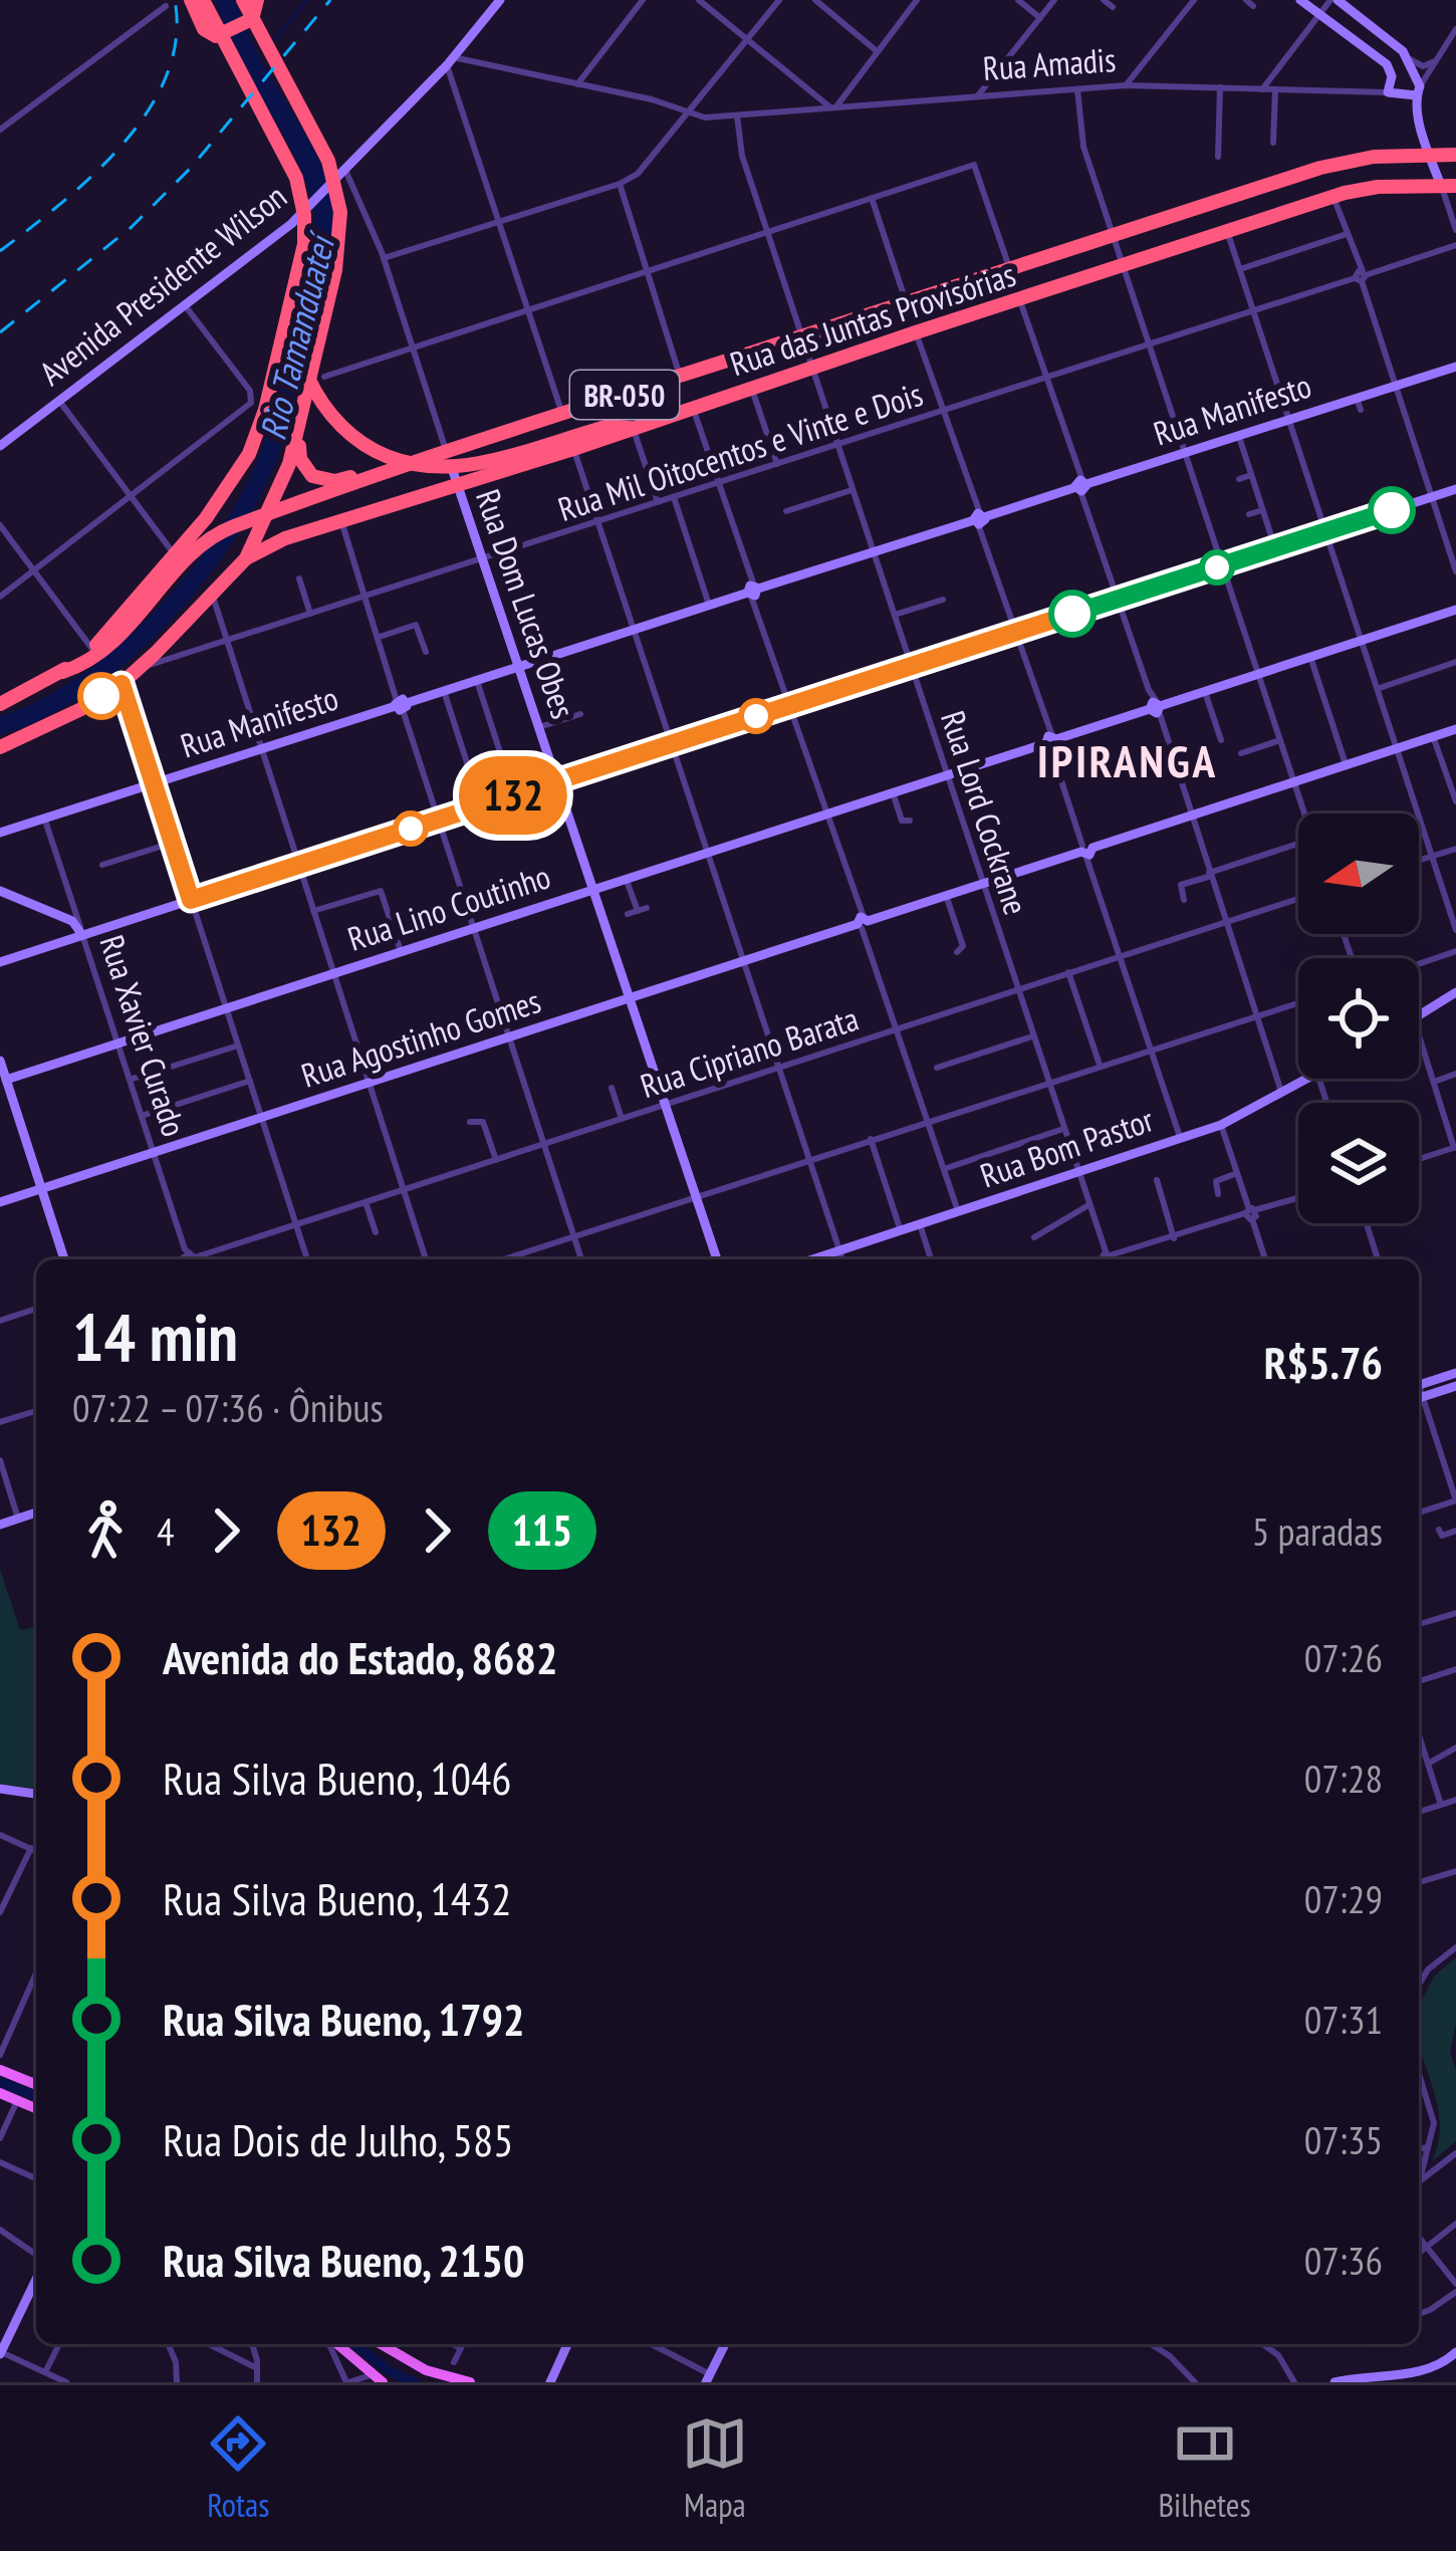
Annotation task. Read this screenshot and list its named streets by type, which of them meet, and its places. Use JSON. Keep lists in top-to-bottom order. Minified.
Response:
{"streets":{"highway":["Rua das Juntas Provisórias","BR-050"],"main road":["Rua Amadis","Avenida Presidente Wilson","Rua Manifesto","Rua Dom Lucas Obes","Rua Lino Coutinho","Rua Agostinho Gomes","Rua Bom Pastor"],"street":["Rua Mil Oitocentos e Vinte e Dois","Rua Lord Cockrane","Rua Xavier Curado","Rua Cipriano Barata"]},"crossings":[["Rua Amadis","Avenida Presidente Wilson"],["Rua Amadis","Rua Lord Cockrane"],["Avenida Presidente Wilson","Rua Dom Lucas Obes"],["Rua das Juntas Provisórias","BR-050"],["Rua das Juntas Provisórias","Rua Dom Lucas Obes"],["Rua das Juntas Provisórias","Rua Lord Cockrane"],["BR-050","Rua Mil Oitocentos e Vinte e Dois"],["BR-050","Rua Dom Lucas Obes"],["Rua Manifesto","Rua Dom Lucas Obes"],["Rua Manifesto","Rua Lord Cockrane"],["Rua Manifesto","Rua Xavier Curado"],["Rua Mil Oitocentos e Vinte e Dois","Rua Dom Lucas Obes"],["Rua Mil Oitocentos e Vinte e Dois","Rua Lord Cockrane"],["Rua Dom Lucas Obes","Rua Lino Coutinho"],["Rua Dom Lucas Obes","Rua Agostinho Gomes"],["Rua Dom Lucas Obes","Rua Cipriano Barata"],["Rua Lord Cockrane","Rua Lino Coutinho"],["Rua Lord Cockrane","Rua Agostinho Gomes"],["Rua Lord Cockrane","Rua Cipriano Barata"],["Rua Lord Cockrane","Rua Bom Pastor"],["Rua Lino Coutinho","Rua Xavier Curado"],["Rua Xavier Curado","Rua Agostinho Gomes"]],"districts":["IPIRANGA"],"water":["Rio Tamanduateí"],"lines":["bus line 115","bus line 132"],"north":"left","page":{"on_map":"132","heading":["14 min","07:22 – 07:36 · Ônibus","R$5.76"],"legs":["4","132","115","5 paradas"],"list":[{"name":"Avenida do Estado, 8682","value":"07:26"},{"name":"Rua Silva Bueno, 1046","value":"07:28"},{"name":"Rua Silva Bueno, 1432","value":"07:29"},{"name":"Rua Silva Bueno, 1792","value":"07:31"},{"name":"Rua Dois de Julho, 585","value":"07:35"},{"name":"Rua Silva Bueno, 2150","value":"07:36"}],"tabs":["Rotas","Mapa","Bilhetes"]}}
